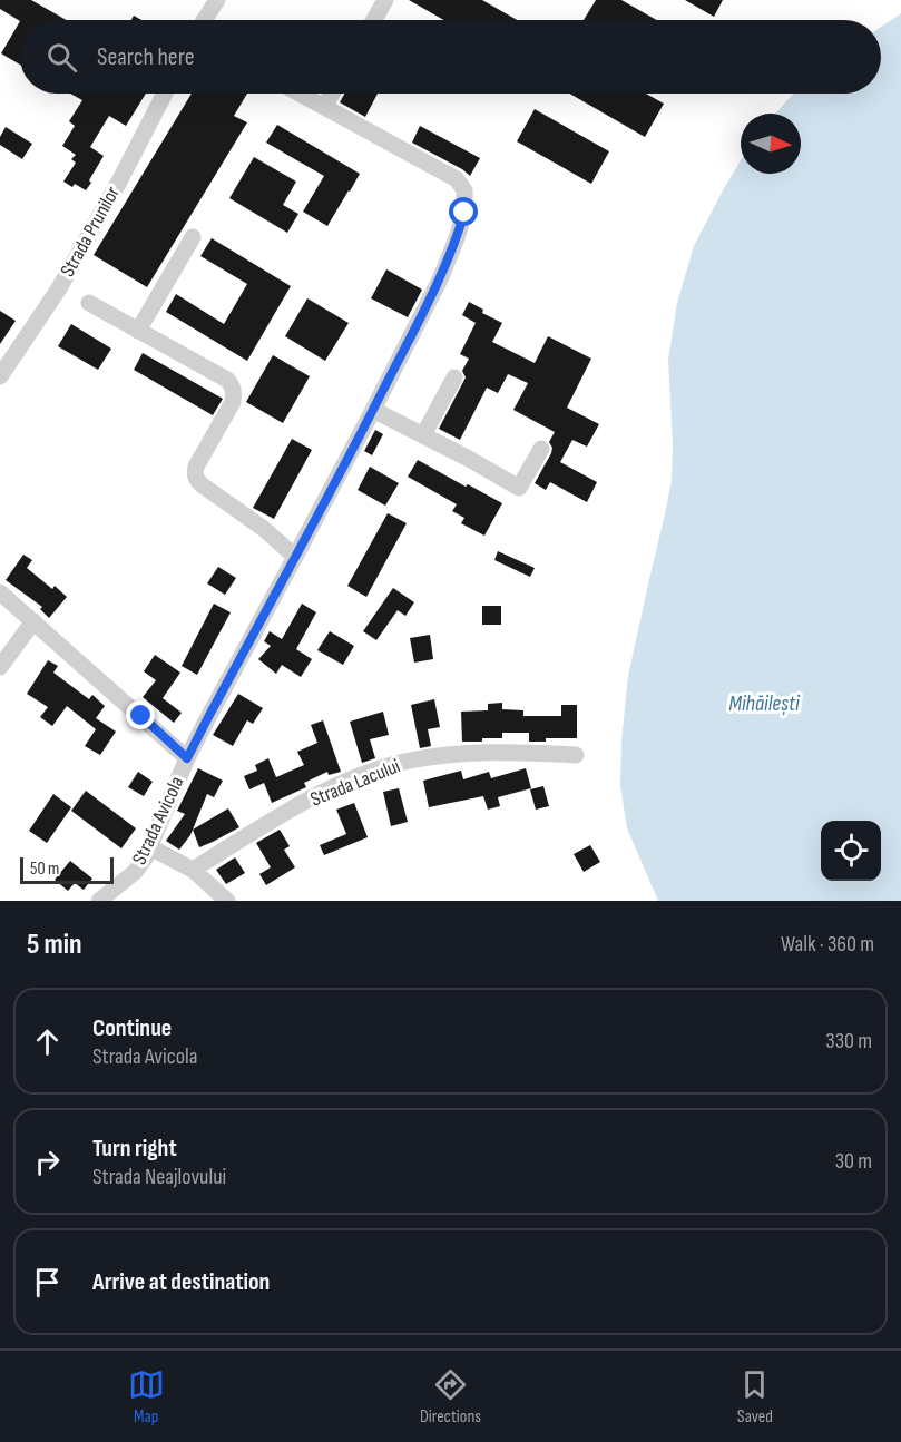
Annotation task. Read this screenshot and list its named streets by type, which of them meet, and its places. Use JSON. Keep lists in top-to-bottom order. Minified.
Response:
{"streets":{"street":["Strada Prunilor","Strada Lacului","Strada Avicola"]},"water":["Mihăilești"],"scale_bar":"50 m","north":"right","page":{"search":"Search here","scale":"50 m","heading":["5 min","Walk · 360 m"],"list":[["Continue","Strada Avicola","330 m"],["Turn right","Strada Neajlovului","30 m"],"Arrive at destination"],"nav":["Map","Directions","Saved"]}}
